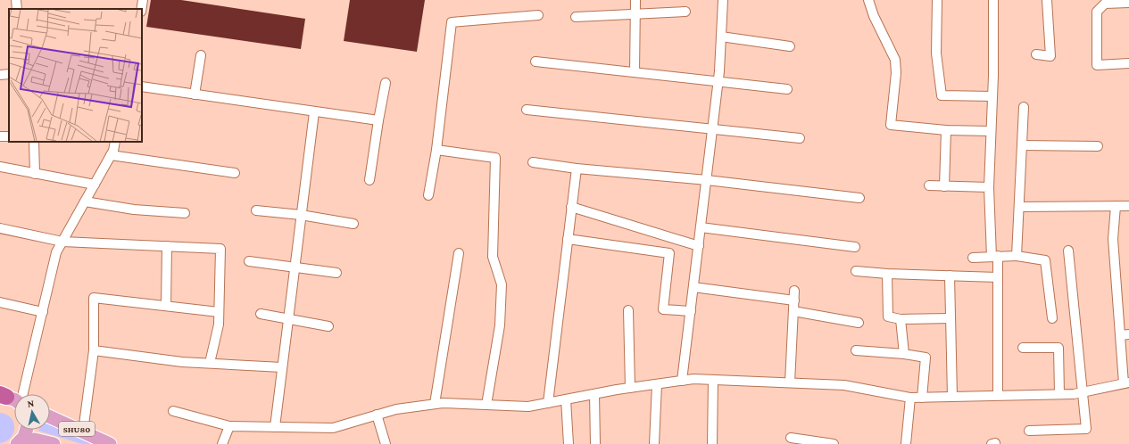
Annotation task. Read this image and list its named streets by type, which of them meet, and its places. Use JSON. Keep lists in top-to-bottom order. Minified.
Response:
{"streets":{"main road":["SHU80"]},"north":"top"}
